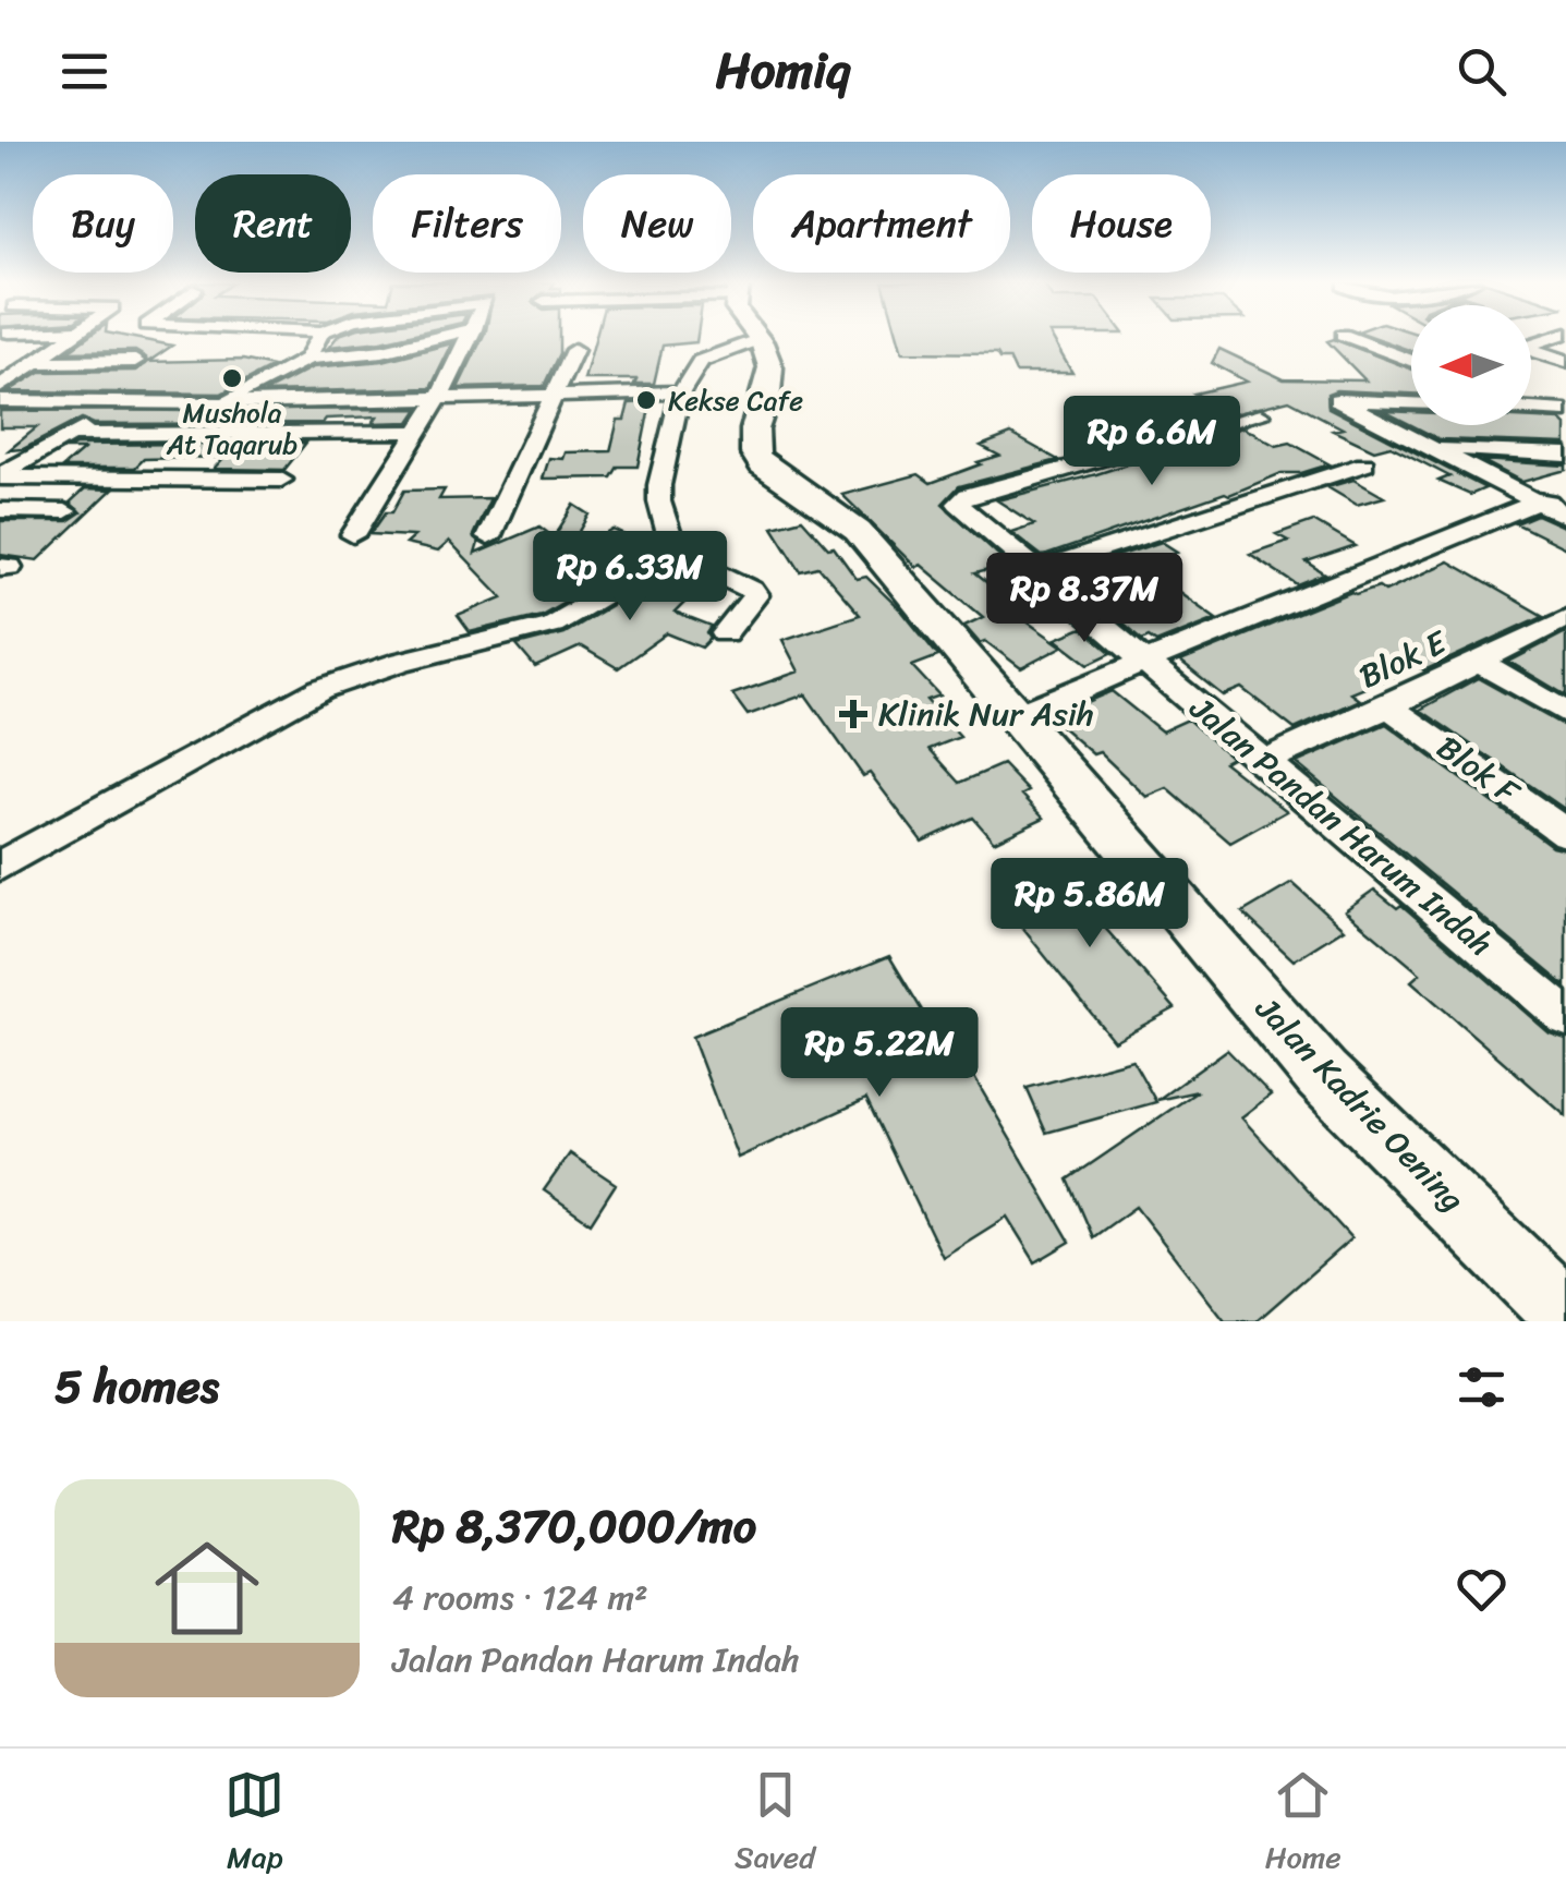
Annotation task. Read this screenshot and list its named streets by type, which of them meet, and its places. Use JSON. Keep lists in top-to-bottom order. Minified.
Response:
{"streets":{"main road":["Jalan Kadrie Oening"],"street":["Blok E","Blok F","Jalan Pandan Harum Indah"]},"crossings":[["Blok E","Blok F"],["Blok E","Jalan Pandan Harum Indah"]],"places":{"other":["Mushola At Taqarub","Kekse Cafe"],"health":["Klinik Nur Asih"]},"north":"left","page":{"header":"Homiq","chip":["Buy","Rent","Filters","New","Apartment","House"],"price":["Rp 6.6M","Rp 6.33M","Rp 8.37M","Rp 5.86M","Rp 5.22M"],"heading":"5 homes","list":[{"name":"Rp 8,370,000/mo","note":"4 rooms · 124 m² · Jalan Pandan Harum Indah"}],"tabs":["Map","Saved","Home"]}}
